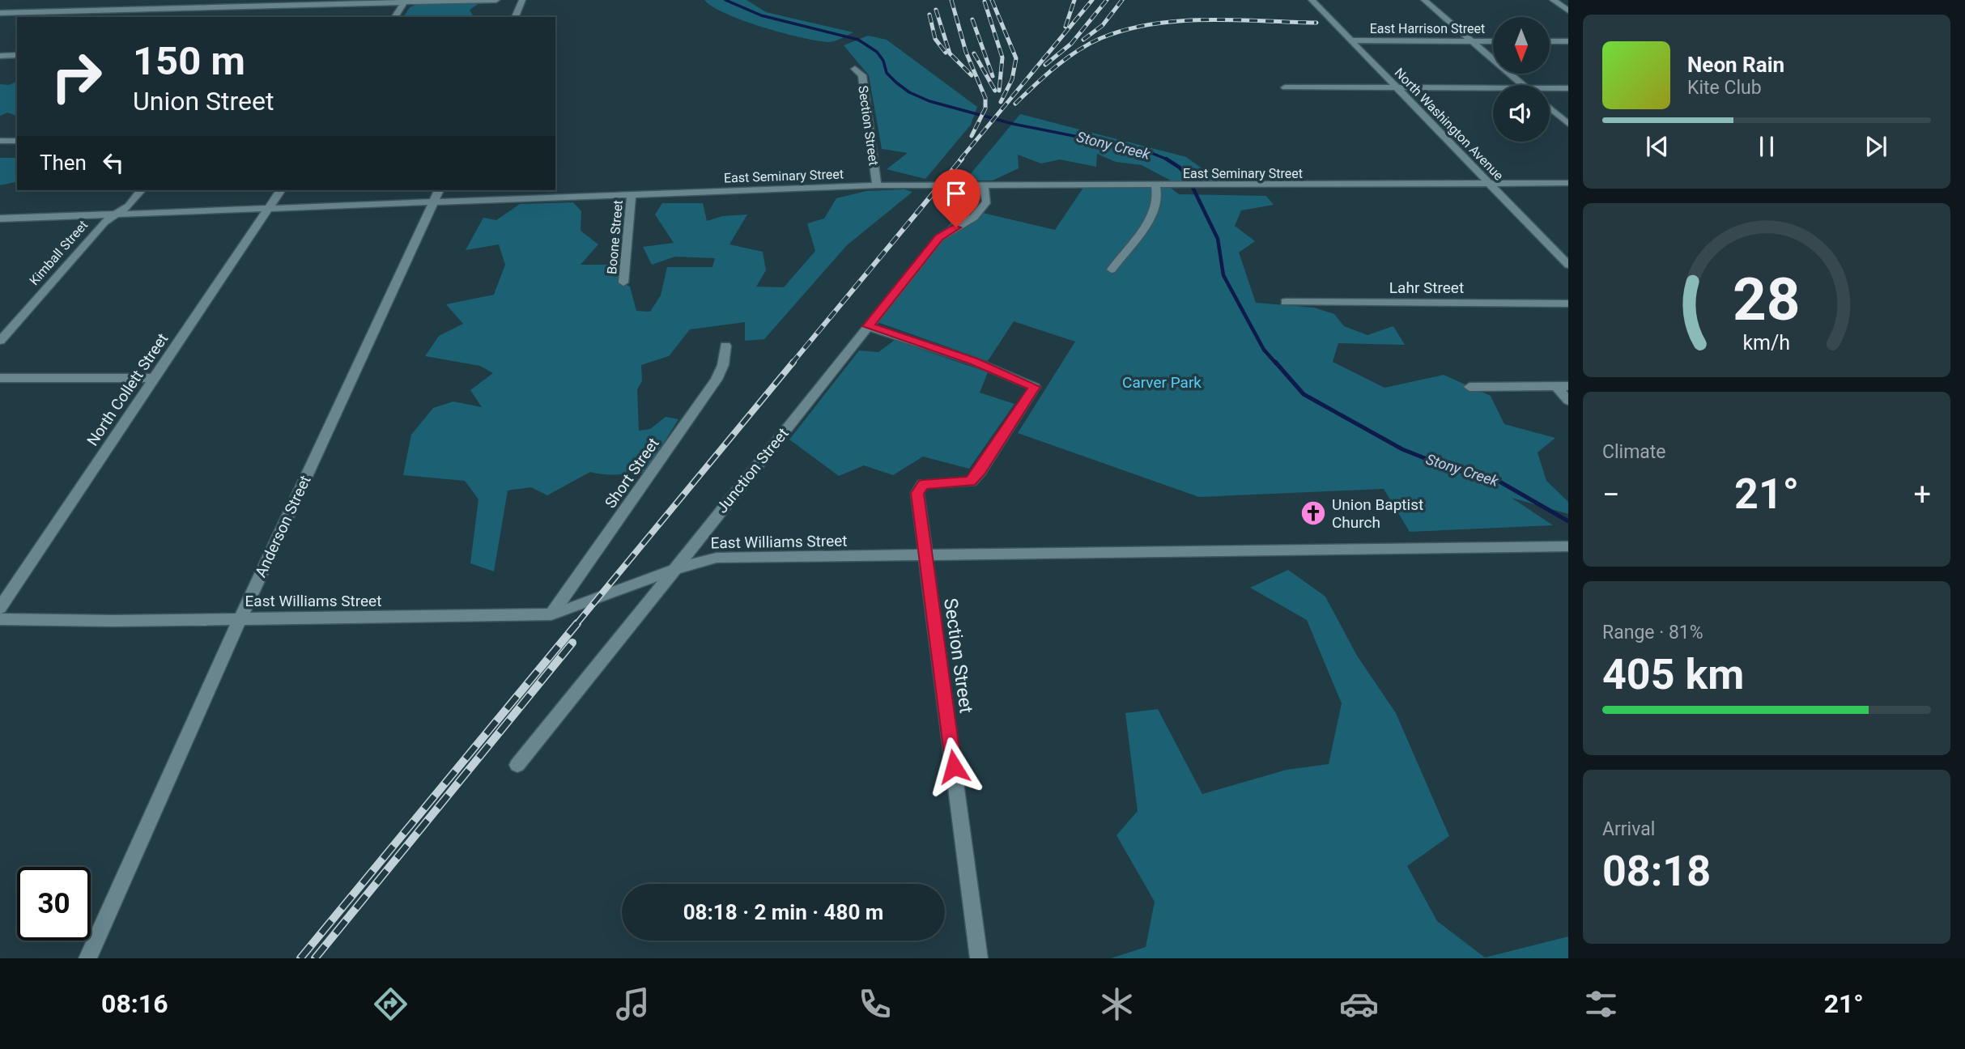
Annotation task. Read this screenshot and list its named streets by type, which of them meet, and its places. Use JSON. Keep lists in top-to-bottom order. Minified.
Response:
{"streets":{"street":["East Harrison Street","North Washington Avenue","Section Street","East Seminary Street","Boone Street","Kimball Street","Lahr Street","North Collett Street","Junction Street","Short Street","Anderson Street","East Williams Street"]},"crossings":[["East Harrison Street","North Washington Avenue"],["North Washington Avenue","East Seminary Street"],["Section Street","East Seminary Street"],["Section Street","Junction Street"],["Section Street","East Williams Street"],["East Seminary Street","Boone Street"],["East Seminary Street","Kimball Street"],["East Seminary Street","North Collett Street"],["East Seminary Street","Junction Street"],["East Seminary Street","Anderson Street"],["Junction Street","East Williams Street"],["Short Street","East Williams Street"],["Anderson Street","East Williams Street"]],"water":["Stony Creek"],"parks":["Carver Park"],"places":{"church":["Union Baptist Church"]},"north":"bottom","page":{"turn":["150 m","Union Street"],"song":["Neon Rain","Kite Club"],"then":"Then","tile":["Climate",["Range · 81%","405 km"],["Arrival","08:18"]],"heat":["−","21°","+"],"limit":"30","trip":"08:18 · 2 min · 480 m","tabs":["08:16","21°"],"gauge":["28","km/h"]}}
